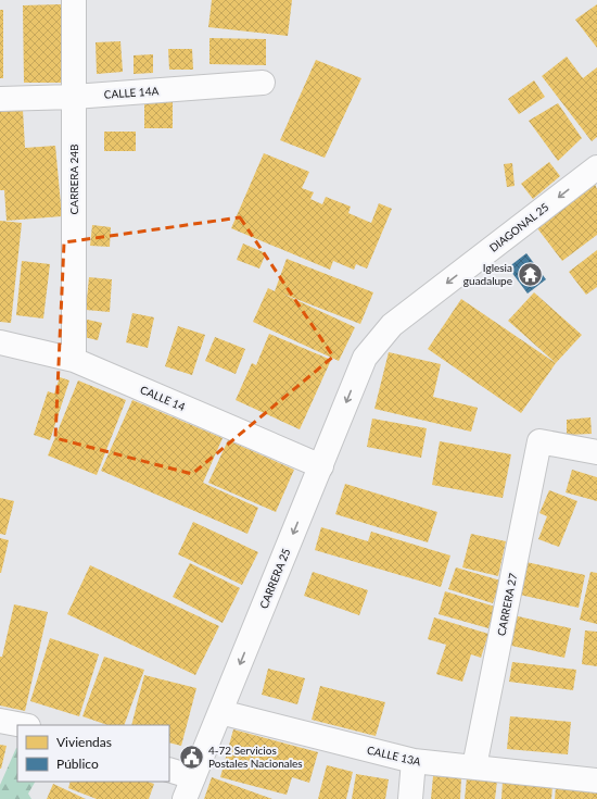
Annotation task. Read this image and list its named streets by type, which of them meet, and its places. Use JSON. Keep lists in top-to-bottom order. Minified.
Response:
{"streets":{"street":["CALLE 14A","CARRERA 24B","DIAGONAL 25","CALLE 14","CARRERA 25","CARRERA 27","CALLE 13A"]},"crossings":[["CALLE 14A","CARRERA 24B"],["CARRERA 24B","CALLE 14"],["DIAGONAL 25","CARRERA 25"],["CALLE 14","CARRERA 25"],["CARRERA 25","CALLE 13A"],["CARRERA 27","CALLE 13A"]],"one_way":["DIAGONAL 25","CARRERA 25"],"places":{"temple":["Iglesia guadalupe"],"public building":["4-72 Servicios Postales Nacionales"]},"legend":["Viviendas","Público"]}
